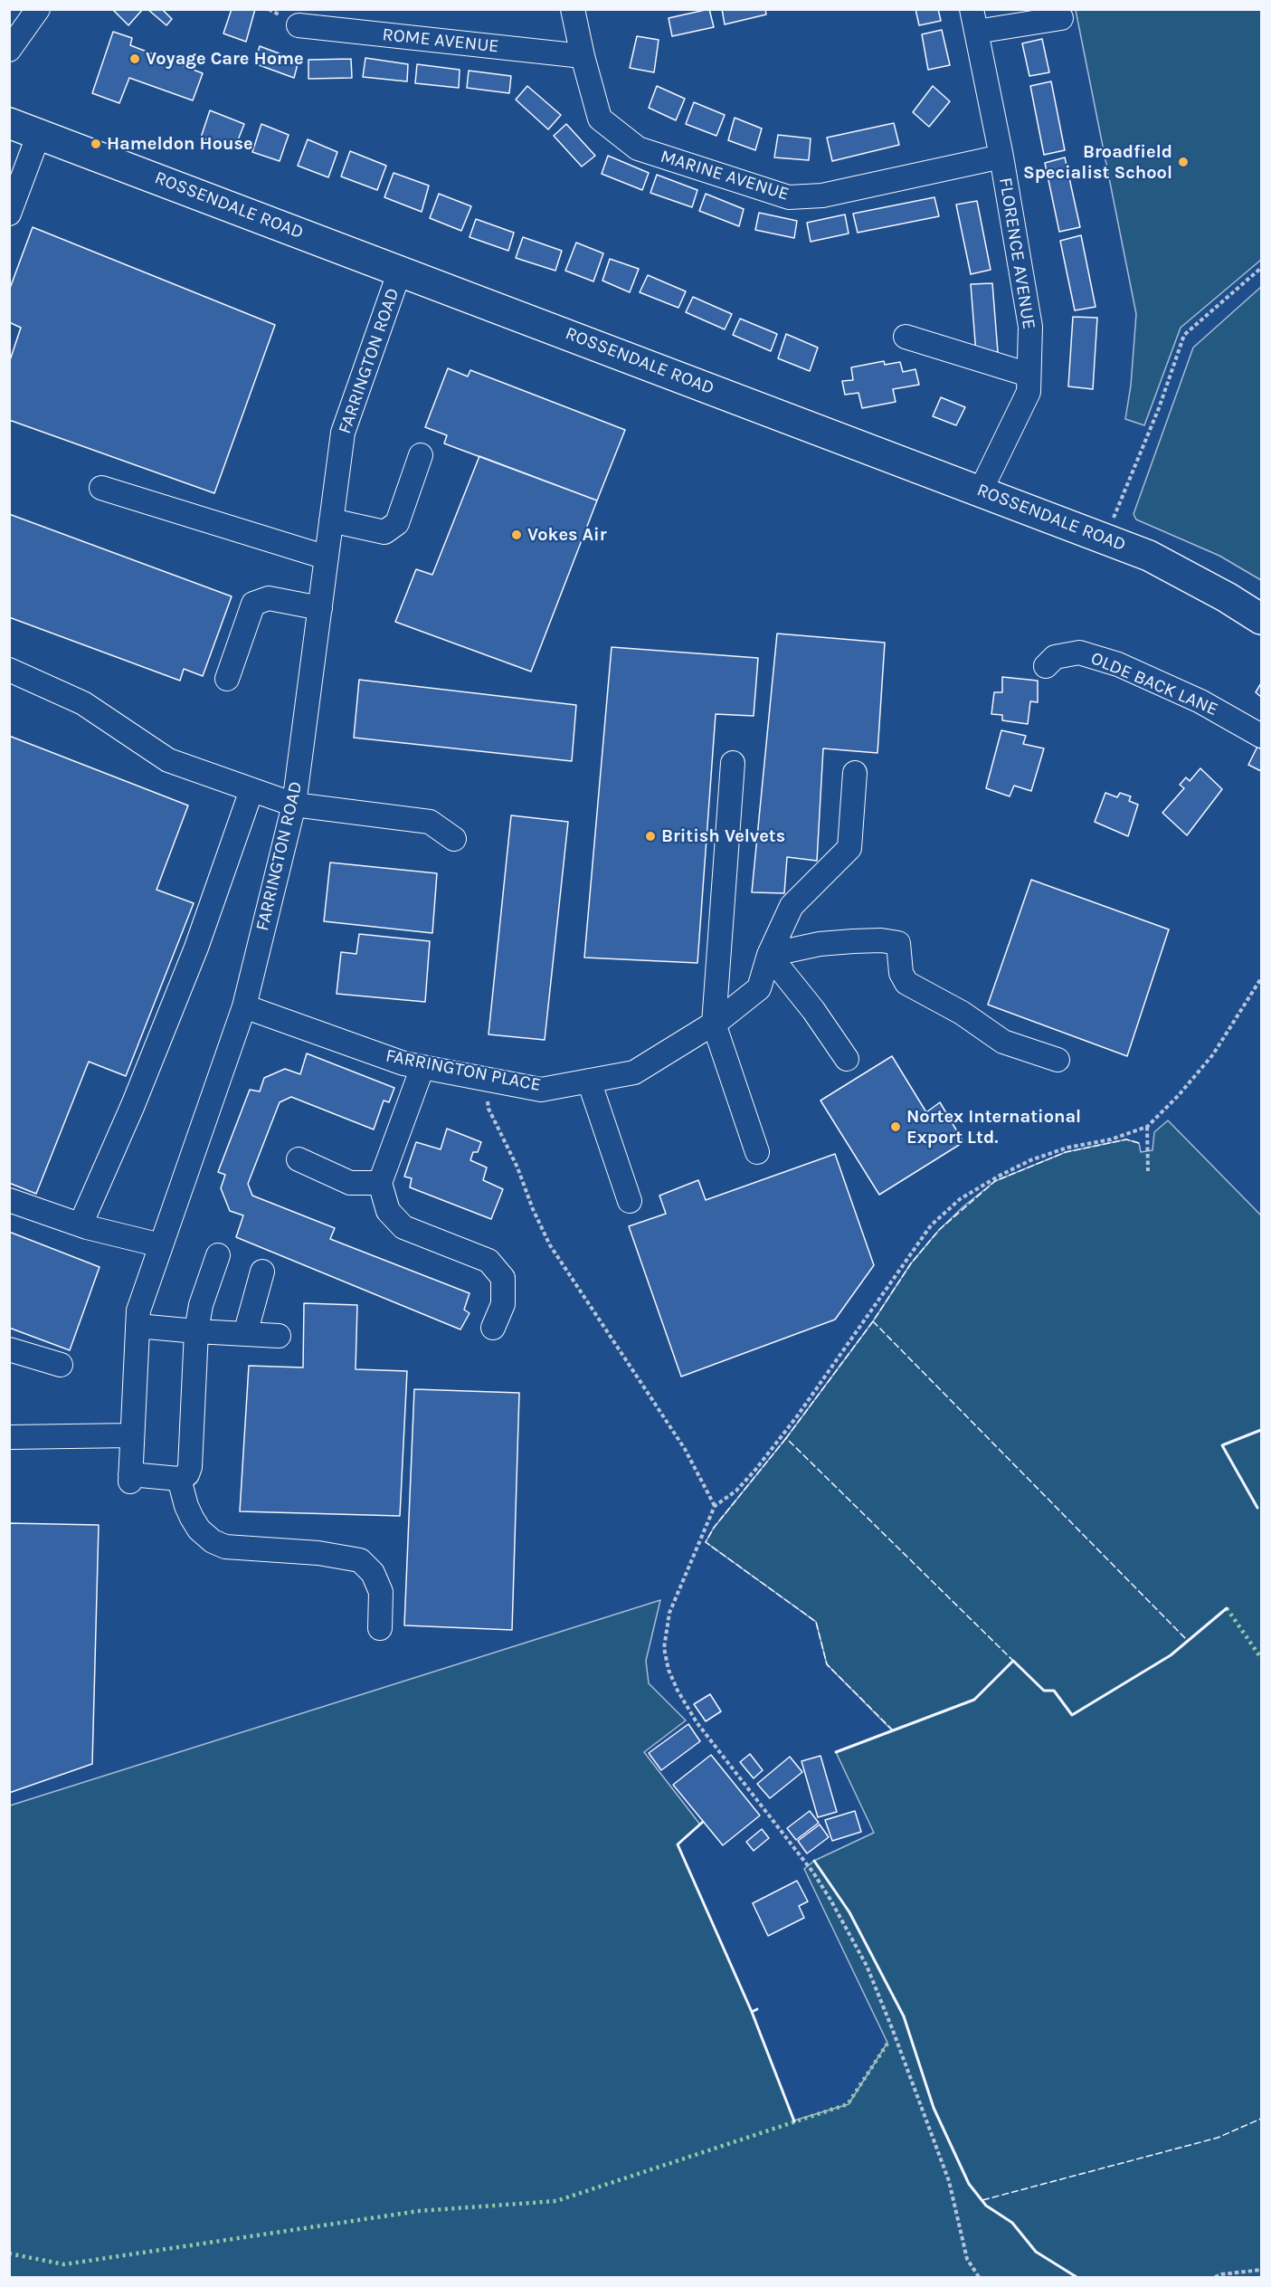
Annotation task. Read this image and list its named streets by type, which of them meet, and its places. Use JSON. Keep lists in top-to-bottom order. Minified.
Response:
{"streets":{"highway":["ROSSENDALE ROAD"],"street":["ROME AVENUE","MARINE AVENUE","FLORENCE AVENUE","FARRINGTON ROAD","OLDE BACK LANE","FARRINGTON PLACE"]},"crossings":[["ROME AVENUE","MARINE AVENUE"],["MARINE AVENUE","FLORENCE AVENUE"],["ROSSENDALE ROAD","FLORENCE AVENUE"],["ROSSENDALE ROAD","FARRINGTON ROAD"],["FARRINGTON ROAD","FARRINGTON PLACE"]],"places":["Voyage Care Home","Hameldon House","Broadfield Specialist School","Vokes Air","British Velvets","Nortex International Export Ltd."]}
